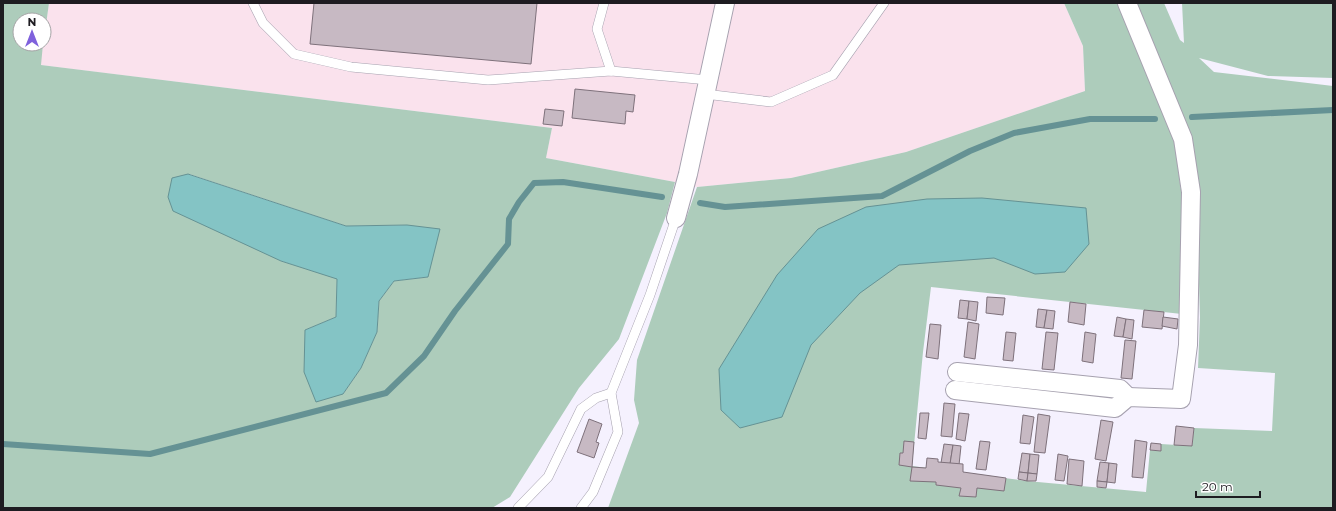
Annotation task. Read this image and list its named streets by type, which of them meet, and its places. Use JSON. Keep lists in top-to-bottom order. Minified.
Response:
{"scale_bar":"20 m","north":"top"}
